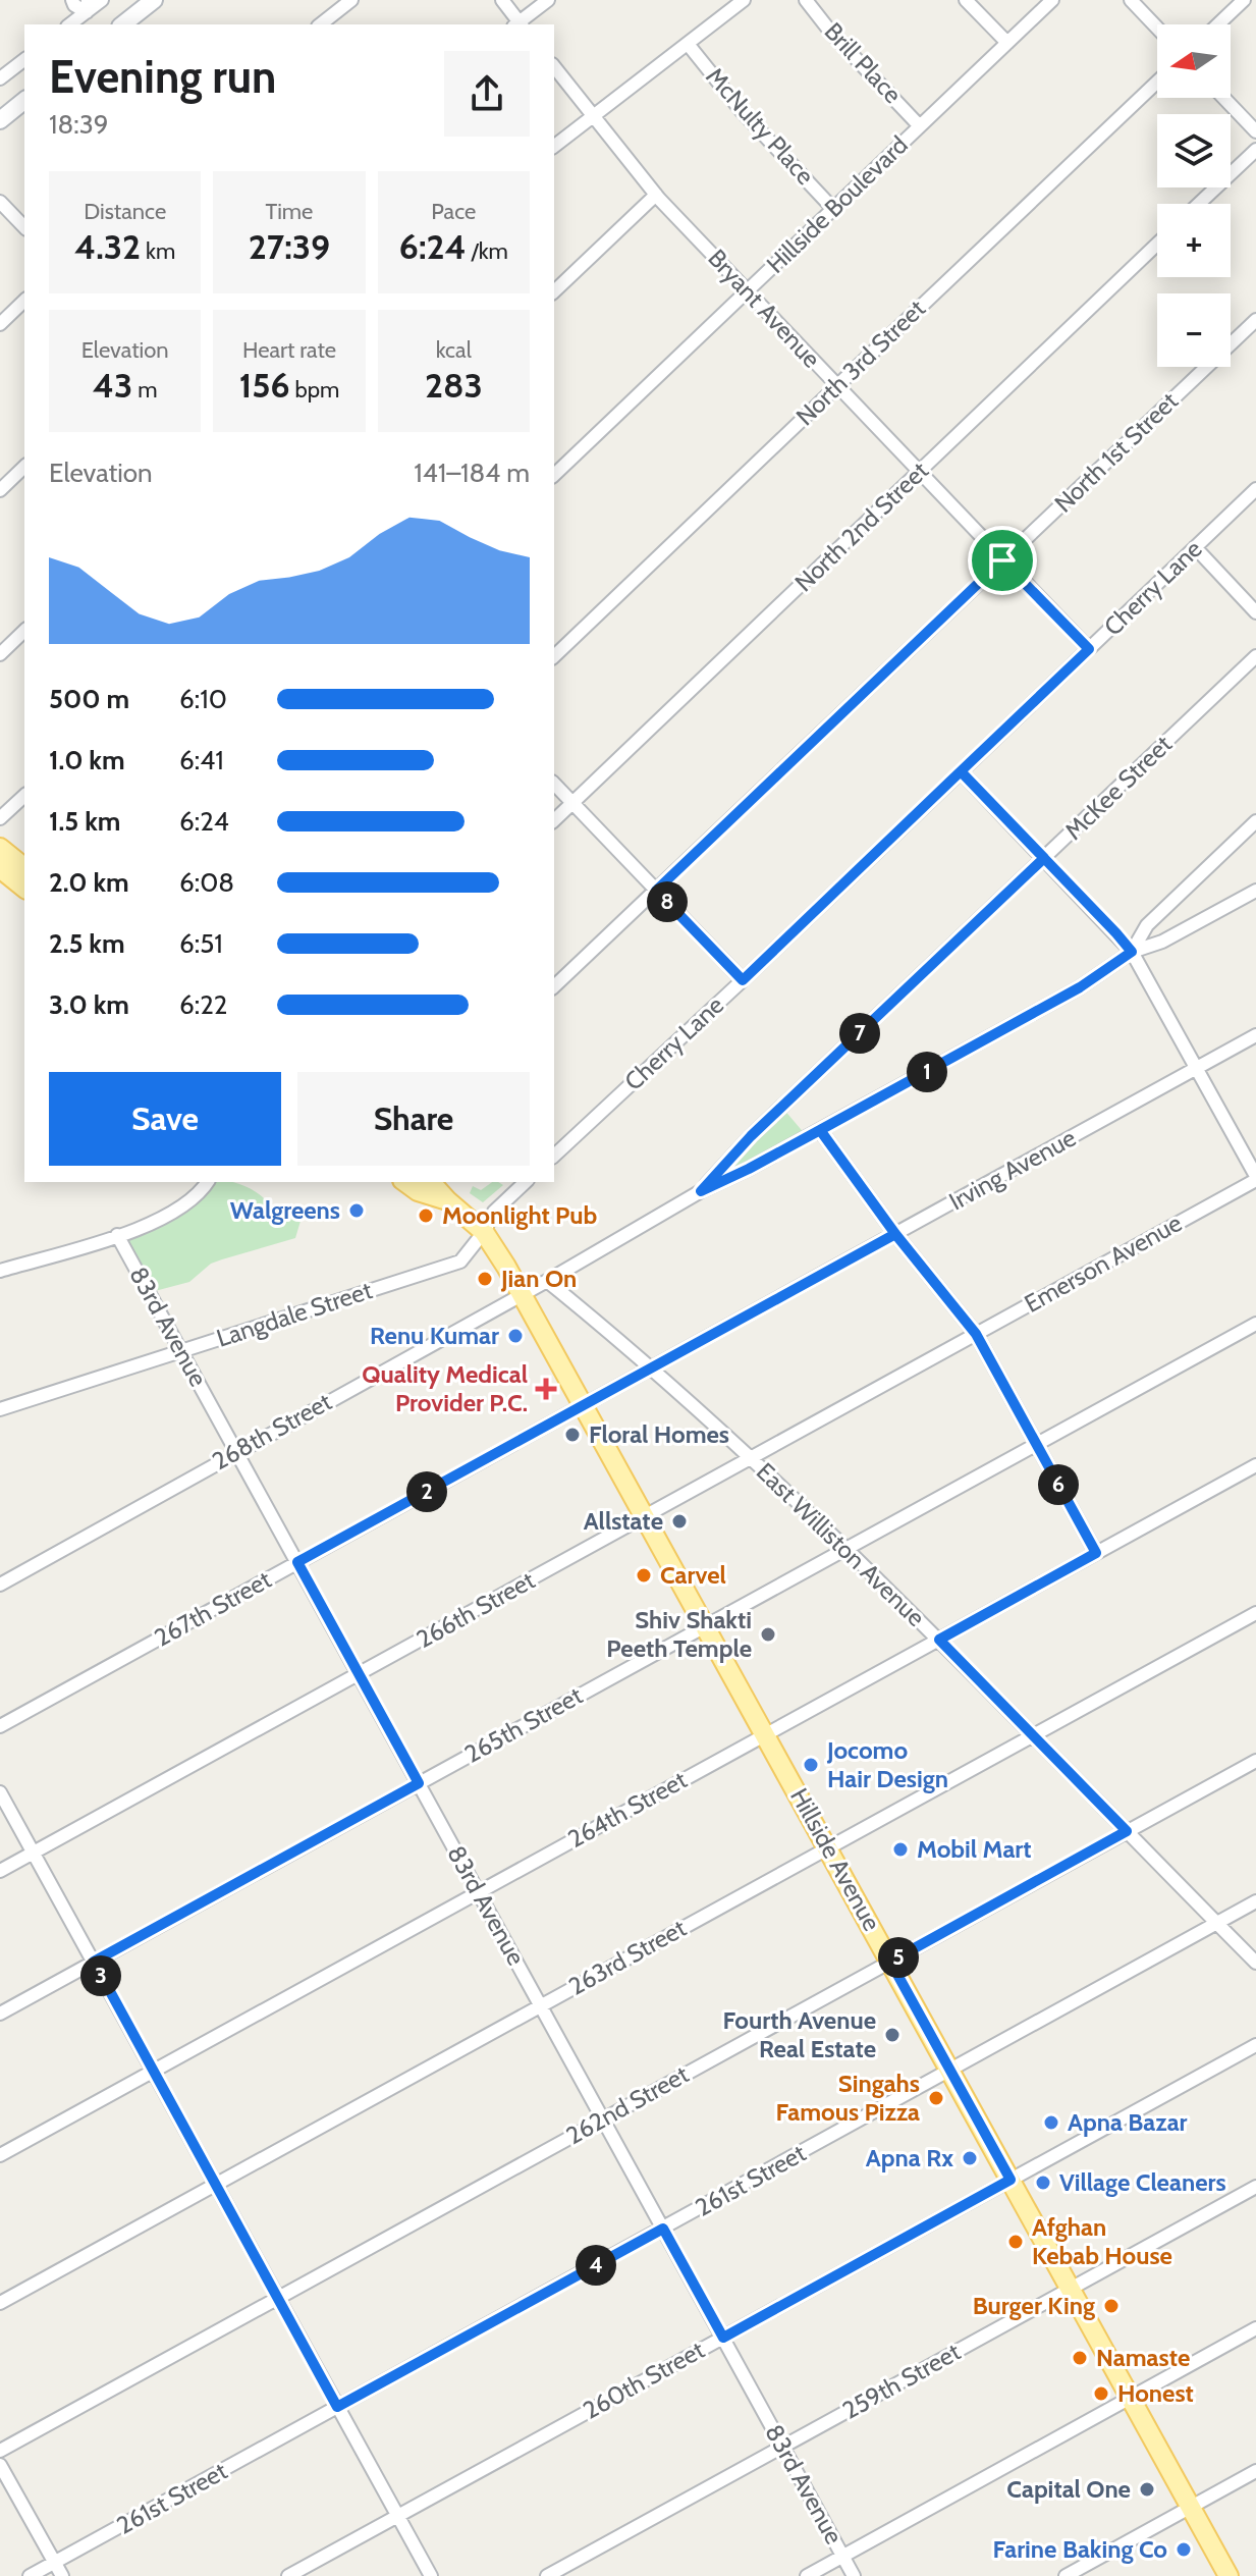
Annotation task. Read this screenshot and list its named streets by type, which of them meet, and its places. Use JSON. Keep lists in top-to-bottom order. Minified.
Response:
{"streets":{"main road":["Hillside Avenue"],"street":["Brill Place","McNulty Place","Hillside Boulevard","Bryant Avenue","North 3rd Street","North 1st Street","North 2nd Street","Cherry Lane","McKee Street","Irving Avenue","Emerson Avenue","Langdale Street","83rd Avenue","268th Street","East Williston Avenue","267th Street","266th Street","265th Street","264th Street","263rd Street","262nd Street","261st Street","260th Street","259th Street"]},"crossings":[["Brill Place","Hillside Boulevard"],["McNulty Place","Hillside Boulevard"],["Hillside Boulevard","Bryant Avenue"],["Bryant Avenue","North 3rd Street"],["Bryant Avenue","North 1st Street"],["Bryant Avenue","North 2nd Street"],["Bryant Avenue","Cherry Lane"],["McKee Street","268th Street"],["Irving Avenue","267th Street"],["Emerson Avenue","266th Street"],["Langdale Street","83rd Avenue"],["Langdale Street","Hillside Avenue"],["83rd Avenue","268th Street"],["83rd Avenue","267th Street"],["83rd Avenue","266th Street"],["83rd Avenue","265th Street"],["83rd Avenue","264th Street"],["83rd Avenue","263rd Street"],["83rd Avenue","262nd Street"],["83rd Avenue","261st Street"],["83rd Avenue","260th Street"],["83rd Avenue","259th Street"],["268th Street","East Williston Avenue"],["268th Street","Hillside Avenue"],["East Williston Avenue","267th Street"],["East Williston Avenue","266th Street"],["East Williston Avenue","265th Street"],["East Williston Avenue","264th Street"],["East Williston Avenue","263rd Street"],["East Williston Avenue","262nd Street"],["East Williston Avenue","261st Street"],["267th Street","Hillside Avenue"],["266th Street","Hillside Avenue"],["265th Street","Hillside Avenue"],["264th Street","Hillside Avenue"],["Hillside Avenue","263rd Street"],["Hillside Avenue","262nd Street"],["Hillside Avenue","261st Street"],["Hillside Avenue","260th Street"],["Hillside Avenue","259th Street"]],"places":{"other":["Walgreens","Moonlight Pub","Jian On","Renu Kumar","Floral Homes","Allstate","Carvel","Shiv Shakti Peeth Temple","Jocomo Hair Design","Mobil Mart","Fourth Avenue Real Estate","Singahs Famous Pizza","Apna Bazar","Apna Rx","Village Cleaners","Afghan Kebab House","Burger King","Namaste","Honest","Capital One","Farine Baking Co"],"health":["Quality Medical Provider P.C."]},"north":"left","page":{"map_buttons":["+","−"],"heading":["Evening run","18:39"],"stats":[["Distance","4.32 km"],["Time","27:39"],["Pace","6:24 /km"],["Elevation","43 m"],["Heart rate","156 bpm"],["kcal","283"]],"chart":["Elevation","141–184 m"],"list":[{"name":"500 m","note":"6:10"},{"name":"1.0 km","note":"6:41"},{"name":"1.5 km","note":"6:24"},{"name":"2.0 km","note":"6:08"},{"name":"2.5 km","note":"6:51"},{"name":"3.0 km","note":"6:22"}],"pins":["8","7","1","6","2","5","3","4"],"buttons":["Save","Share"]}}
